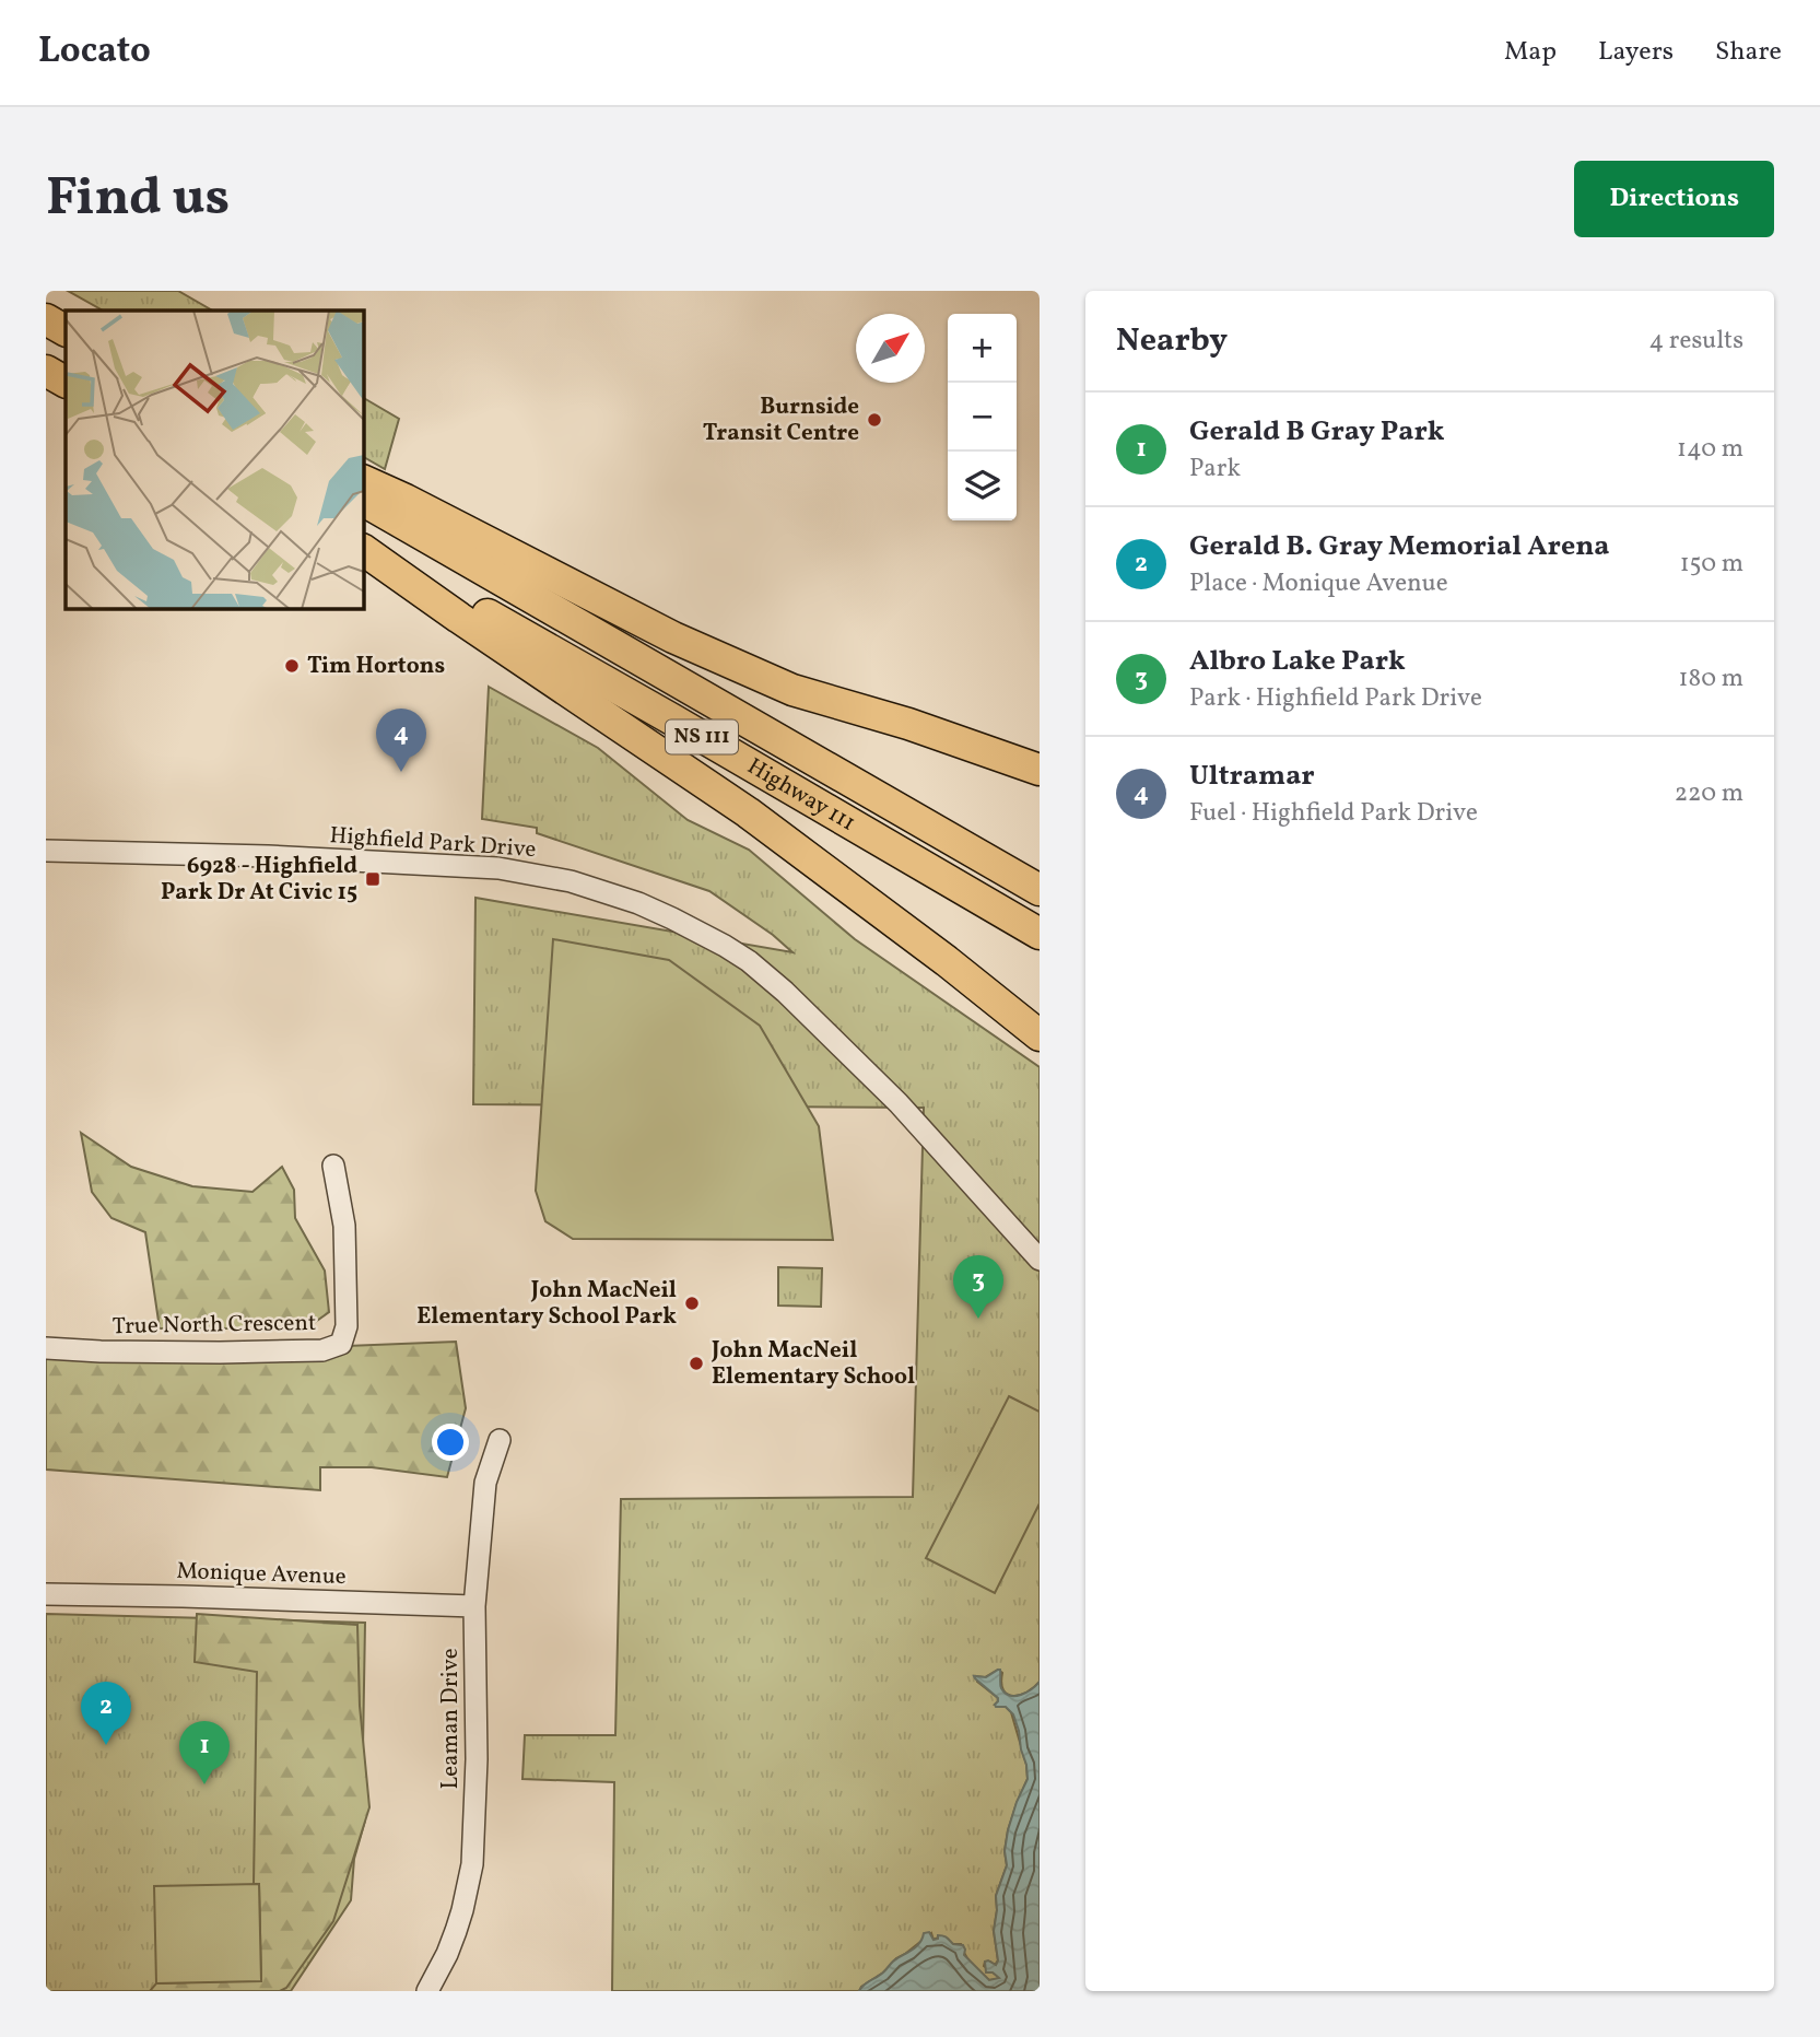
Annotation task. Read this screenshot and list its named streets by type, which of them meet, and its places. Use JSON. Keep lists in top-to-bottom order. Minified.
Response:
{"streets":{"highway":["NS 111","Highway 111"],"street":["Highfield Park Drive","True North Crescent","Monique Avenue","Leaman Drive"]},"crossings":[["Monique Avenue","Leaman Drive"]],"places":{"other":["Burnside Transit Centre","Tim Hortons","John MacNeil Elementary School Park","John MacNeil Elementary School"],"transit":["6928 - Highfield Park Dr At Civic 15"]},"north":"top right","page":{"header":"Locato","nav":["Map","Layers","Share"],"buttons":"Directions","title":"Find us","heading":["Nearby","4 results"],"map_buttons":["+","−"],"list":[{"mark":"1","name":"Gerald B Gray Park","note":"Park","value":"140 m"},{"mark":"2","name":"Gerald B. Gray Memorial Arena","note":"Place · Monique Avenue","value":"150 m"},{"mark":"3","name":"Albro Lake Park","note":"Park · Highfield Park Drive","value":"180 m"},{"mark":"4","name":"Ultramar","note":"Fuel · Highfield Park Drive","value":"220 m"}],"pins":["4","3","2","1"]}}
